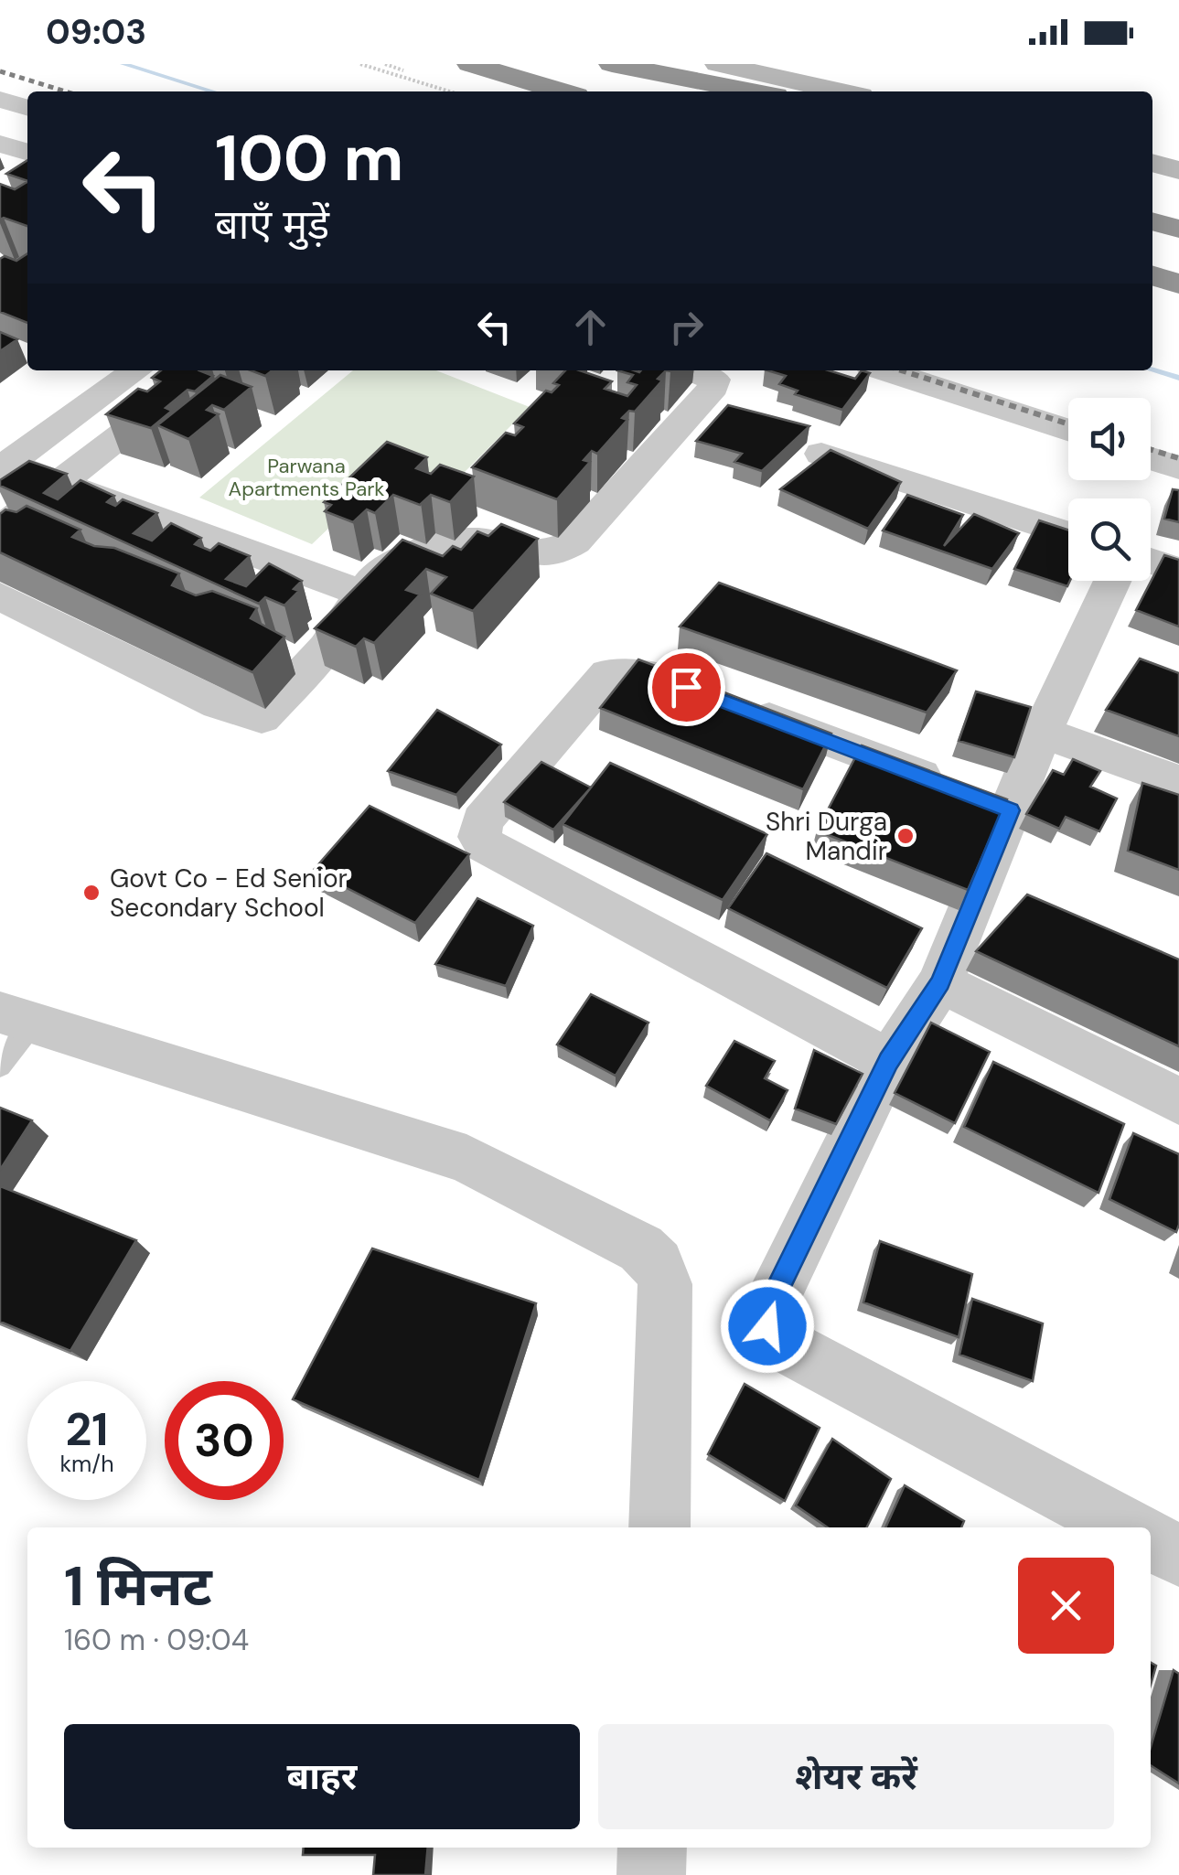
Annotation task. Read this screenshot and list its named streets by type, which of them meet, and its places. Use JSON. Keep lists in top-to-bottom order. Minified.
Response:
{"parks":["Parwana Apartments Park"],"places":["Shri Durga Mandir","Govt Co - Ed Senior Secondary School"],"page":{"status":"09:03","turn":["100 m","बाएँ मुड़ें"],"speed":"21 km/h","limit":"30","heading":["1 मिनट","160 m · 09:04"],"buttons":["बाहर","शेयर करें"]}}
